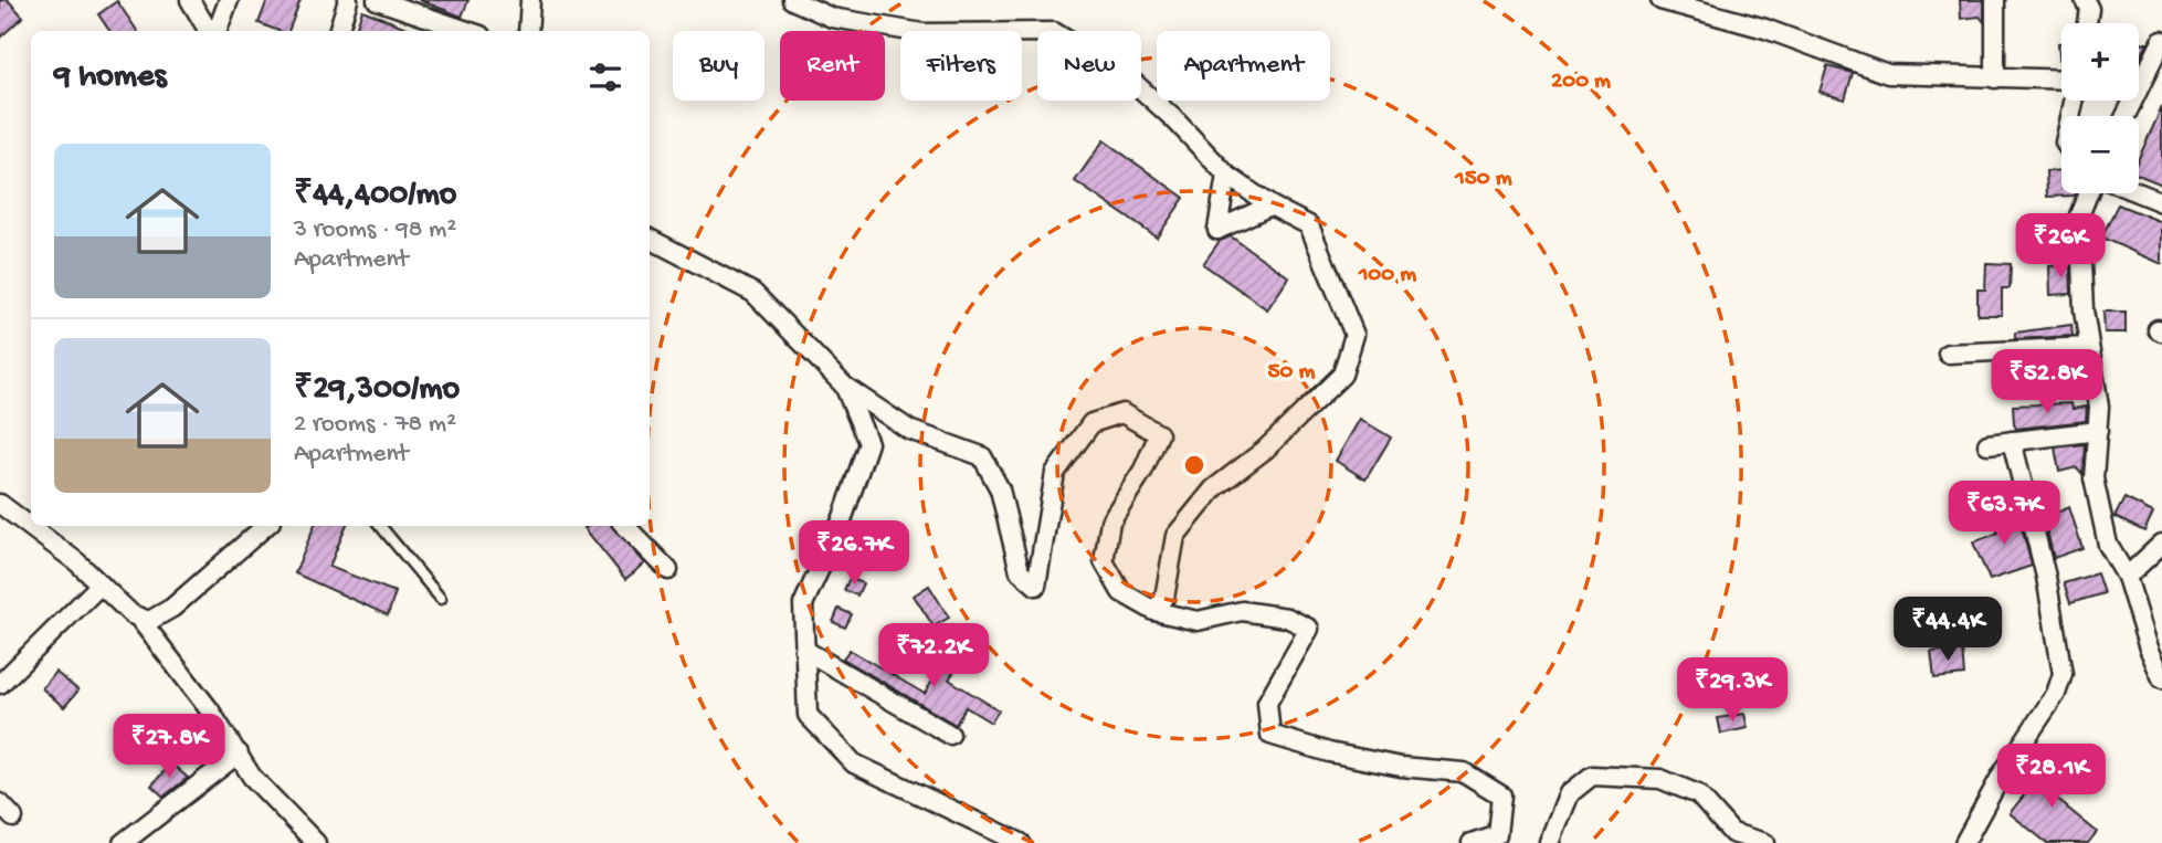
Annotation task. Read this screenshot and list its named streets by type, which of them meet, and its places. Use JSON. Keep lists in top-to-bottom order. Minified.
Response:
{"page":{"map_buttons":["+","−"],"chip":["Buy","Rent","Filters","New","Apartment"],"heading":"9 homes","list":[{"name":"₹44,400/mo","note":"3 rooms · 98 m² · Apartment"},{"name":"₹29,300/mo","note":"2 rooms · 78 m² · Apartment"}],"price":["₹26K","₹52.8K","₹63.7K","₹26.7K","₹44.4K","₹72.2K","₹29.3K","₹27.8K","₹28.1K"]},"rings":["200 m","150 m","100 m","50 m"]}
